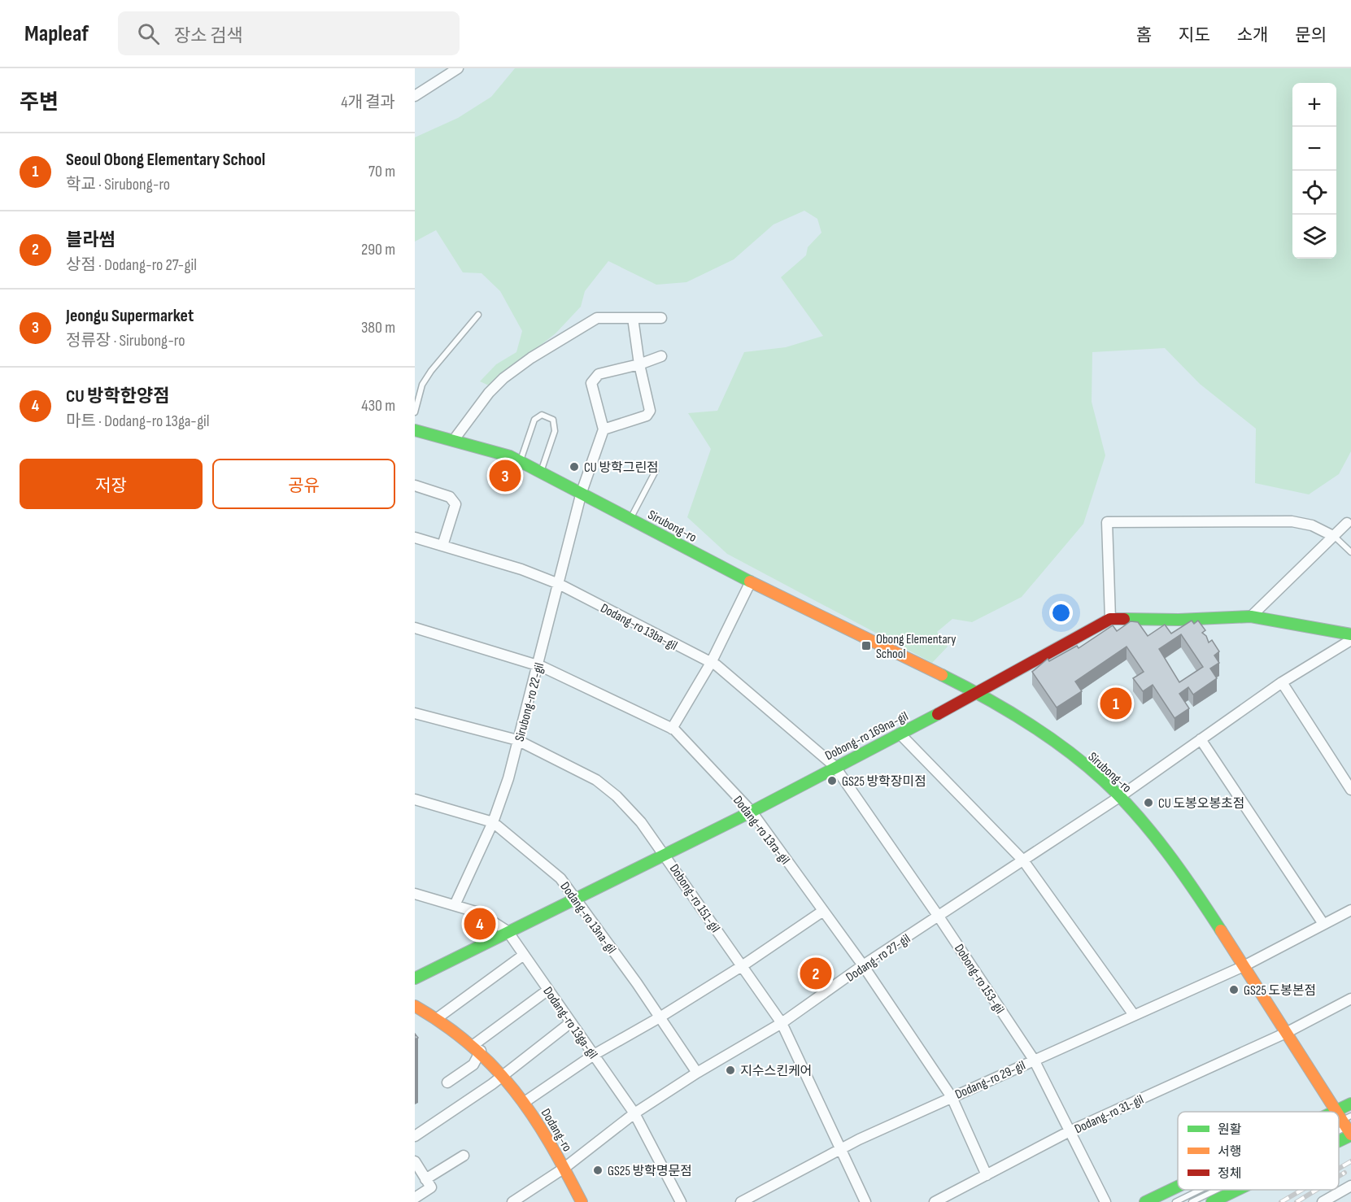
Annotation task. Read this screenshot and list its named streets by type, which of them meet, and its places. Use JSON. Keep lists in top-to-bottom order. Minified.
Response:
{"streets":{"street":["Sirubong-ro","Dodang-ro 13ba-gil","Sirubong-ro 22-gil","Dobong-ro 169na-gil","Dodang-ro 13ra-gil","Dobong-ro 151-gil","Dodang-ro 13na-gil","Dodang-ro 27-gil","Dobong-ro 153-gil","Dodang-ro 13ga-gil","Dodang-ro 29-gil","Dodang-ro 31-gil","Dodang-ro"]},"crossings":[["Sirubong-ro","Sirubong-ro 22-gil"],["Sirubong-ro","Dobong-ro 169na-gil"],["Sirubong-ro","Dodang-ro 27-gil"],["Sirubong-ro","Dodang-ro 29-gil"],["Sirubong-ro","Dodang-ro 31-gil"],["Dodang-ro 13ba-gil","Sirubong-ro 22-gil"],["Dodang-ro 13ba-gil","Dobong-ro 169na-gil"],["Dodang-ro 13ba-gil","Dobong-ro 153-gil"],["Sirubong-ro 22-gil","Dodang-ro 13ra-gil"],["Sirubong-ro 22-gil","Dobong-ro 151-gil"],["Sirubong-ro 22-gil","Dodang-ro 13na-gil"],["Sirubong-ro 22-gil","Dodang-ro 13ga-gil"],["Dobong-ro 169na-gil","Dodang-ro 13ra-gil"],["Dobong-ro 169na-gil","Dobong-ro 151-gil"],["Dobong-ro 169na-gil","Dodang-ro 13na-gil"],["Dobong-ro 169na-gil","Dobong-ro 153-gil"],["Dobong-ro 169na-gil","Dodang-ro 13ga-gil"],["Dodang-ro 13ra-gil","Dodang-ro 27-gil"],["Dodang-ro 13ra-gil","Dodang-ro 29-gil"],["Dodang-ro 13ra-gil","Dodang-ro 31-gil"],["Dobong-ro 151-gil","Dodang-ro 27-gil"],["Dobong-ro 151-gil","Dodang-ro 29-gil"],["Dodang-ro 13na-gil","Dodang-ro 27-gil"],["Dodang-ro 27-gil","Dobong-ro 153-gil"],["Dodang-ro 27-gil","Dodang-ro 13ga-gil"],["Dodang-ro 27-gil","Dodang-ro"],["Dobong-ro 153-gil","Dodang-ro 29-gil"],["Dobong-ro 153-gil","Dodang-ro 31-gil"]],"places":{"other":["CU 방학그린점","GS25 방학장미점","CU 도봉오봉초점","GS25 도봉본점","지수스킨케어","GS25 방학명문점"],"transit":["Obong Elementary School"]},"legend":["원활","서행","정체"],"page":{"header":"Mapleaf","search":"장소 검색","nav":["홈","지도","소개","문의"],"heading":["주변","4개 결과"],"map_buttons":["+","−"],"list":[{"mark":"1","name":"Seoul Obong Elementary School","note":"학교 · Sirubong-ro","value":"70 m"},{"mark":"2","name":"블라썸","note":"상점 · Dodang-ro 27-gil","value":"290 m"},{"mark":"3","name":"Jeongu Supermarket","note":"정류장 · Sirubong-ro","value":"380 m"},{"mark":"4","name":"CU 방학한양점","note":"마트 · Dodang-ro 13ga-gil","value":"430 m"}],"buttons":["저장","공유"],"pins":["3","1","4","2"]}}
